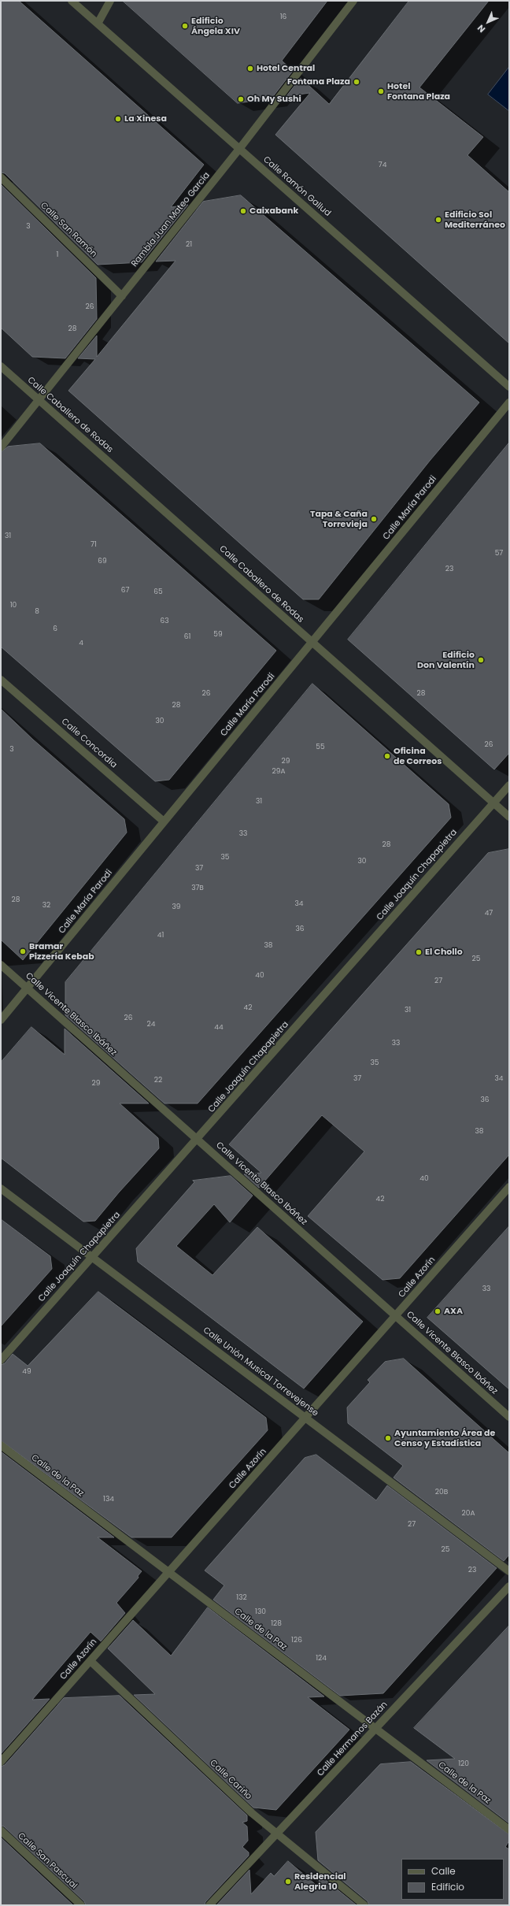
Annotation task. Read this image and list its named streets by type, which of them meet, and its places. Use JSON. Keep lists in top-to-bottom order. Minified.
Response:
{"streets":{"street":["Calle Ramón Gallud","Rambla Juan Mateo García","Calle San Ramón","Calle Caballero de Rodas","Calle María Parodi","Calle Concordia","Calle Joaquín Chapapietra","Calle Vicente Blasco Ibáñez","Calle Azorín","Calle Unión Musical Torrevejense","Calle de la Paz","Calle Hermanos Bazán","Calle Cariño","Calle San Pascual"]},"crossings":[["Calle Ramón Gallud","Rambla Juan Mateo García"],["Rambla Juan Mateo García","Calle San Ramón"],["Rambla Juan Mateo García","Calle Caballero de Rodas"],["Calle Caballero de Rodas","Calle María Parodi"],["Calle Caballero de Rodas","Calle Joaquín Chapapietra"],["Calle María Parodi","Calle Concordia"],["Calle María Parodi","Calle Vicente Blasco Ibáñez"],["Calle Joaquín Chapapietra","Calle Vicente Blasco Ibáñez"],["Calle Joaquín Chapapietra","Calle Unión Musical Torrevejense"],["Calle Vicente Blasco Ibáñez","Calle Azorín"],["Calle Azorín","Calle Unión Musical Torrevejense"],["Calle Azorín","Calle de la Paz"],["Calle Azorín","Calle Cariño"],["Calle de la Paz","Calle Hermanos Bazán"],["Calle Hermanos Bazán","Calle Cariño"]],"places":["Edificio Ángela XIV","Hotel Central","Fontana Plaza","Hotel Fontana Plaza","Oh My Sushi","La Xinesa","Caixabank","Edificio Sol Mediterráneo","Tapa & Caña Torrevieja","Edificio Don Valentín","Oficina de Correos","Bramar Pizzería Kebab","El Chollo","AXA","Ayuntamiento Área de Censo y Estadística","Residencial Alegria 10"],"house_numbers":["16","74","3","21","1","26","28","31","71","57","69","23","67","65","10","8","63","6","59","61","4","26","28","28","30","26","55","3","29","29A","31","33","28","35","30","37","37B","28","34","32","39","47","36","41","38","25","40","27","42","31","26","24","44","33","35","37","34","22","29","36","38","40","42","33","49","20B","134","20A","27","25","23","132","130","128","126","124","120"],"legend":["Calle","Edificio"],"north":"bottom left"}
